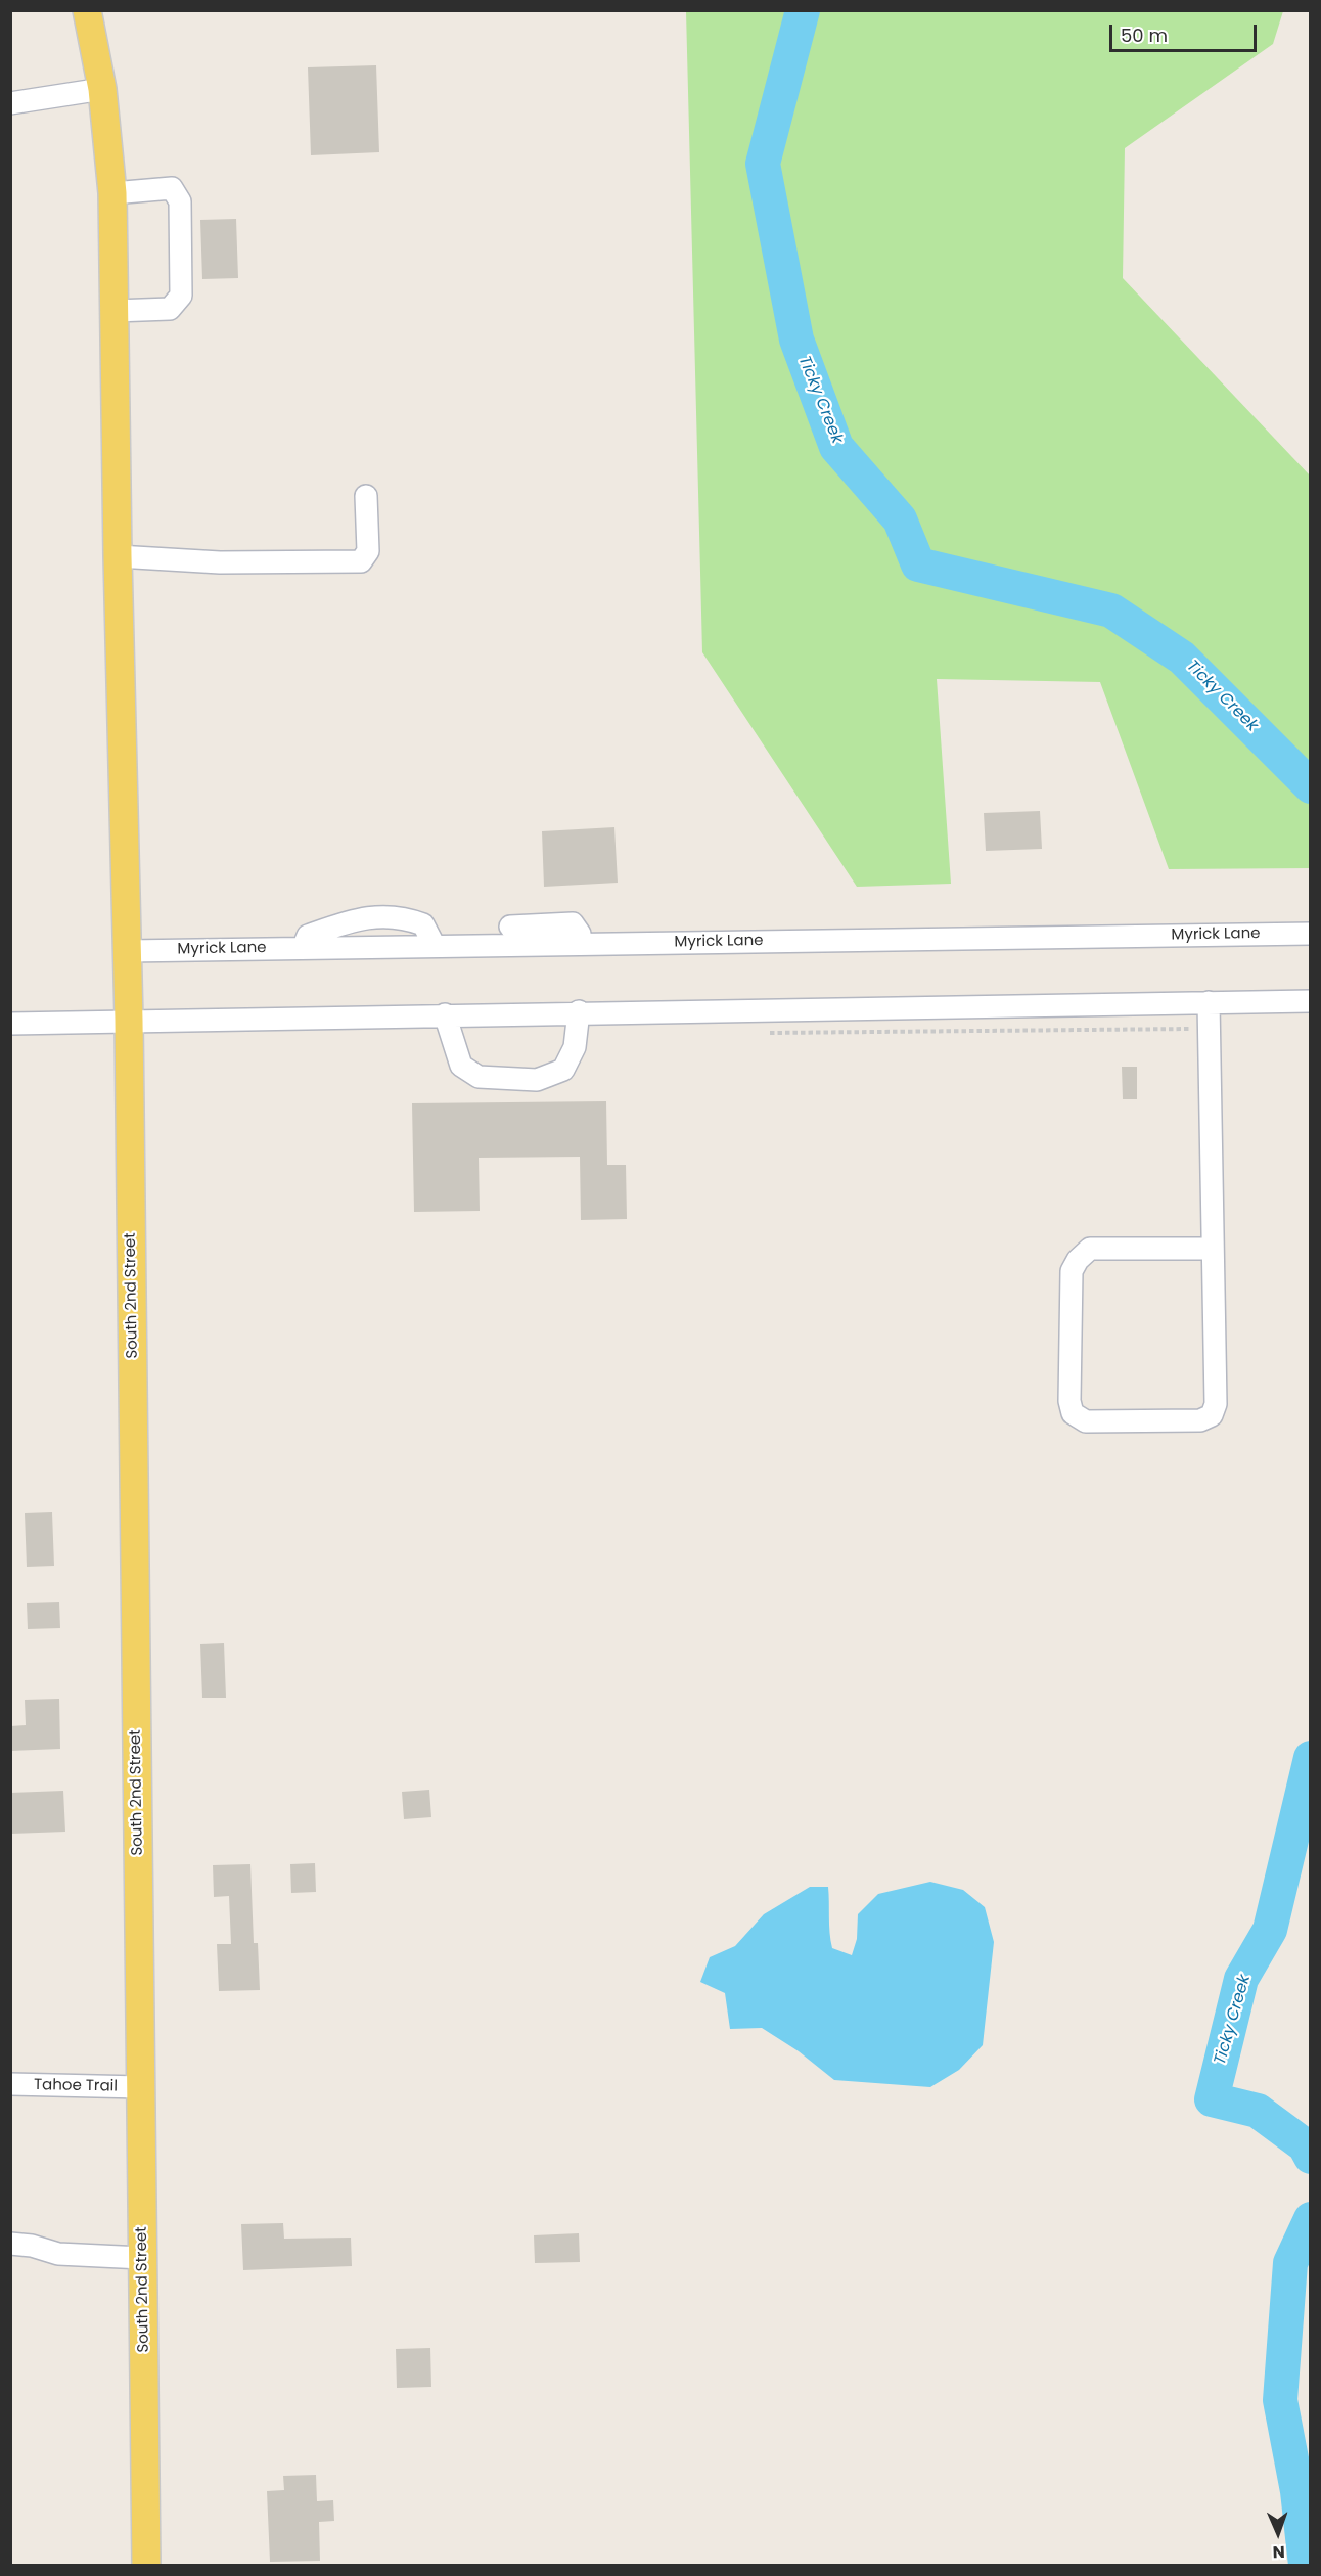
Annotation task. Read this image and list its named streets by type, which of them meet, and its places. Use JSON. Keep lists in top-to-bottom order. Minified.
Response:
{"streets":{"main road":["South 2nd Street"],"street":["Myrick Lane","Tahoe Trail"]},"crossings":[["Myrick Lane","South 2nd Street"],["South 2nd Street","Tahoe Trail"]],"water":["Ticky Creek"],"scale_bar":"50 m","north":"bottom"}
